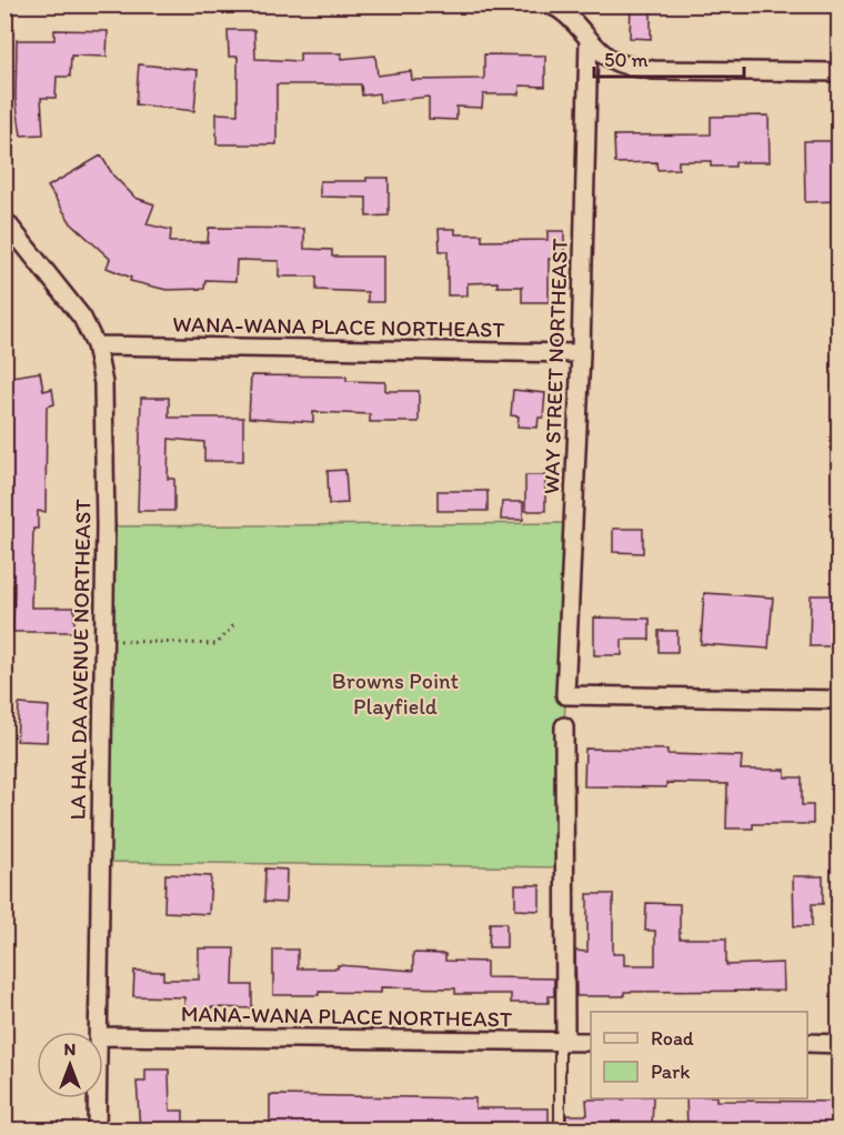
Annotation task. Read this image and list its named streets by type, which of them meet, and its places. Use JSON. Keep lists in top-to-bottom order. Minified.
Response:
{"streets":{"street":["WANA-WANA PLACE NORTHEAST","WAY STREET NORTHEAST","LA HAL DA AVENUE NORTHEAST","MANA-WANA PLACE NORTHEAST"]},"crossings":[["WANA-WANA PLACE NORTHEAST","WAY STREET NORTHEAST"],["WANA-WANA PLACE NORTHEAST","LA HAL DA AVENUE NORTHEAST"]],"parks":["Browns Point Playfield"],"legend":["Road","Park"],"scale_bar":"50 m","north":"top"}
